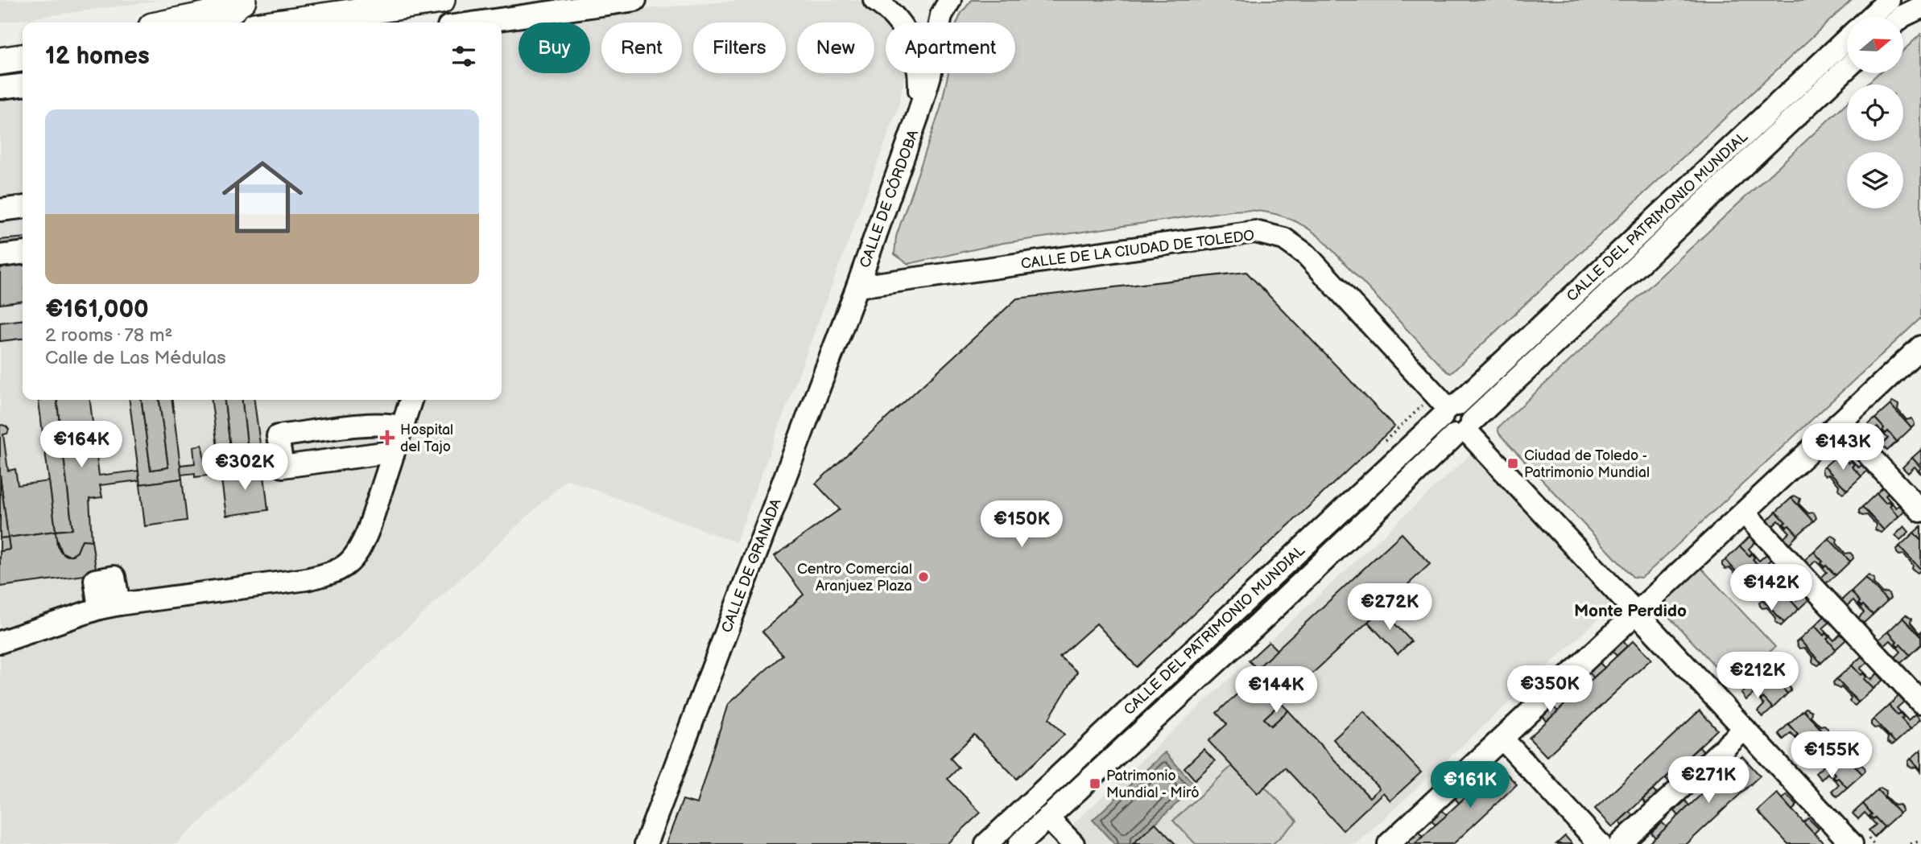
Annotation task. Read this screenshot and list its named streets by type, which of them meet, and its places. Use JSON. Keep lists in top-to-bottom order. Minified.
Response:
{"streets":{"street":["CALLE DE CÓRDOBA","CALLE DEL PATRIMONIO MUNDIAL","CALLE DE LA CIUDAD DE TOLEDO","CALLE DE GRANADA"]},"crossings":[["CALLE DE CÓRDOBA","CALLE DE LA CIUDAD DE TOLEDO"],["CALLE DE CÓRDOBA","CALLE DE GRANADA"],["CALLE DEL PATRIMONIO MUNDIAL","CALLE DE LA CIUDAD DE TOLEDO"],["CALLE DE LA CIUDAD DE TOLEDO","CALLE DE GRANADA"]],"districts":["Monte Perdido"],"places":{"health":["Hospital del Tajo"],"transit":["Ciudad de Toledo - Patrimonio Mundial","Patrimonio Mundial - Miró"],"other":["Centro Comercial Aranjuez Plaza"]},"north":"right","page":{"chip":["Buy","Rent","Filters","New","Apartment"],"heading":"12 homes","list":[{"name":"€161,000","note":"2 rooms · 78 m² · Calle de Las Médulas"}],"price":["€164K","€143K","€302K","€150K","€142K","€272K","€212K","€350K","€144K","€155K","€271K","€161K"]}}
